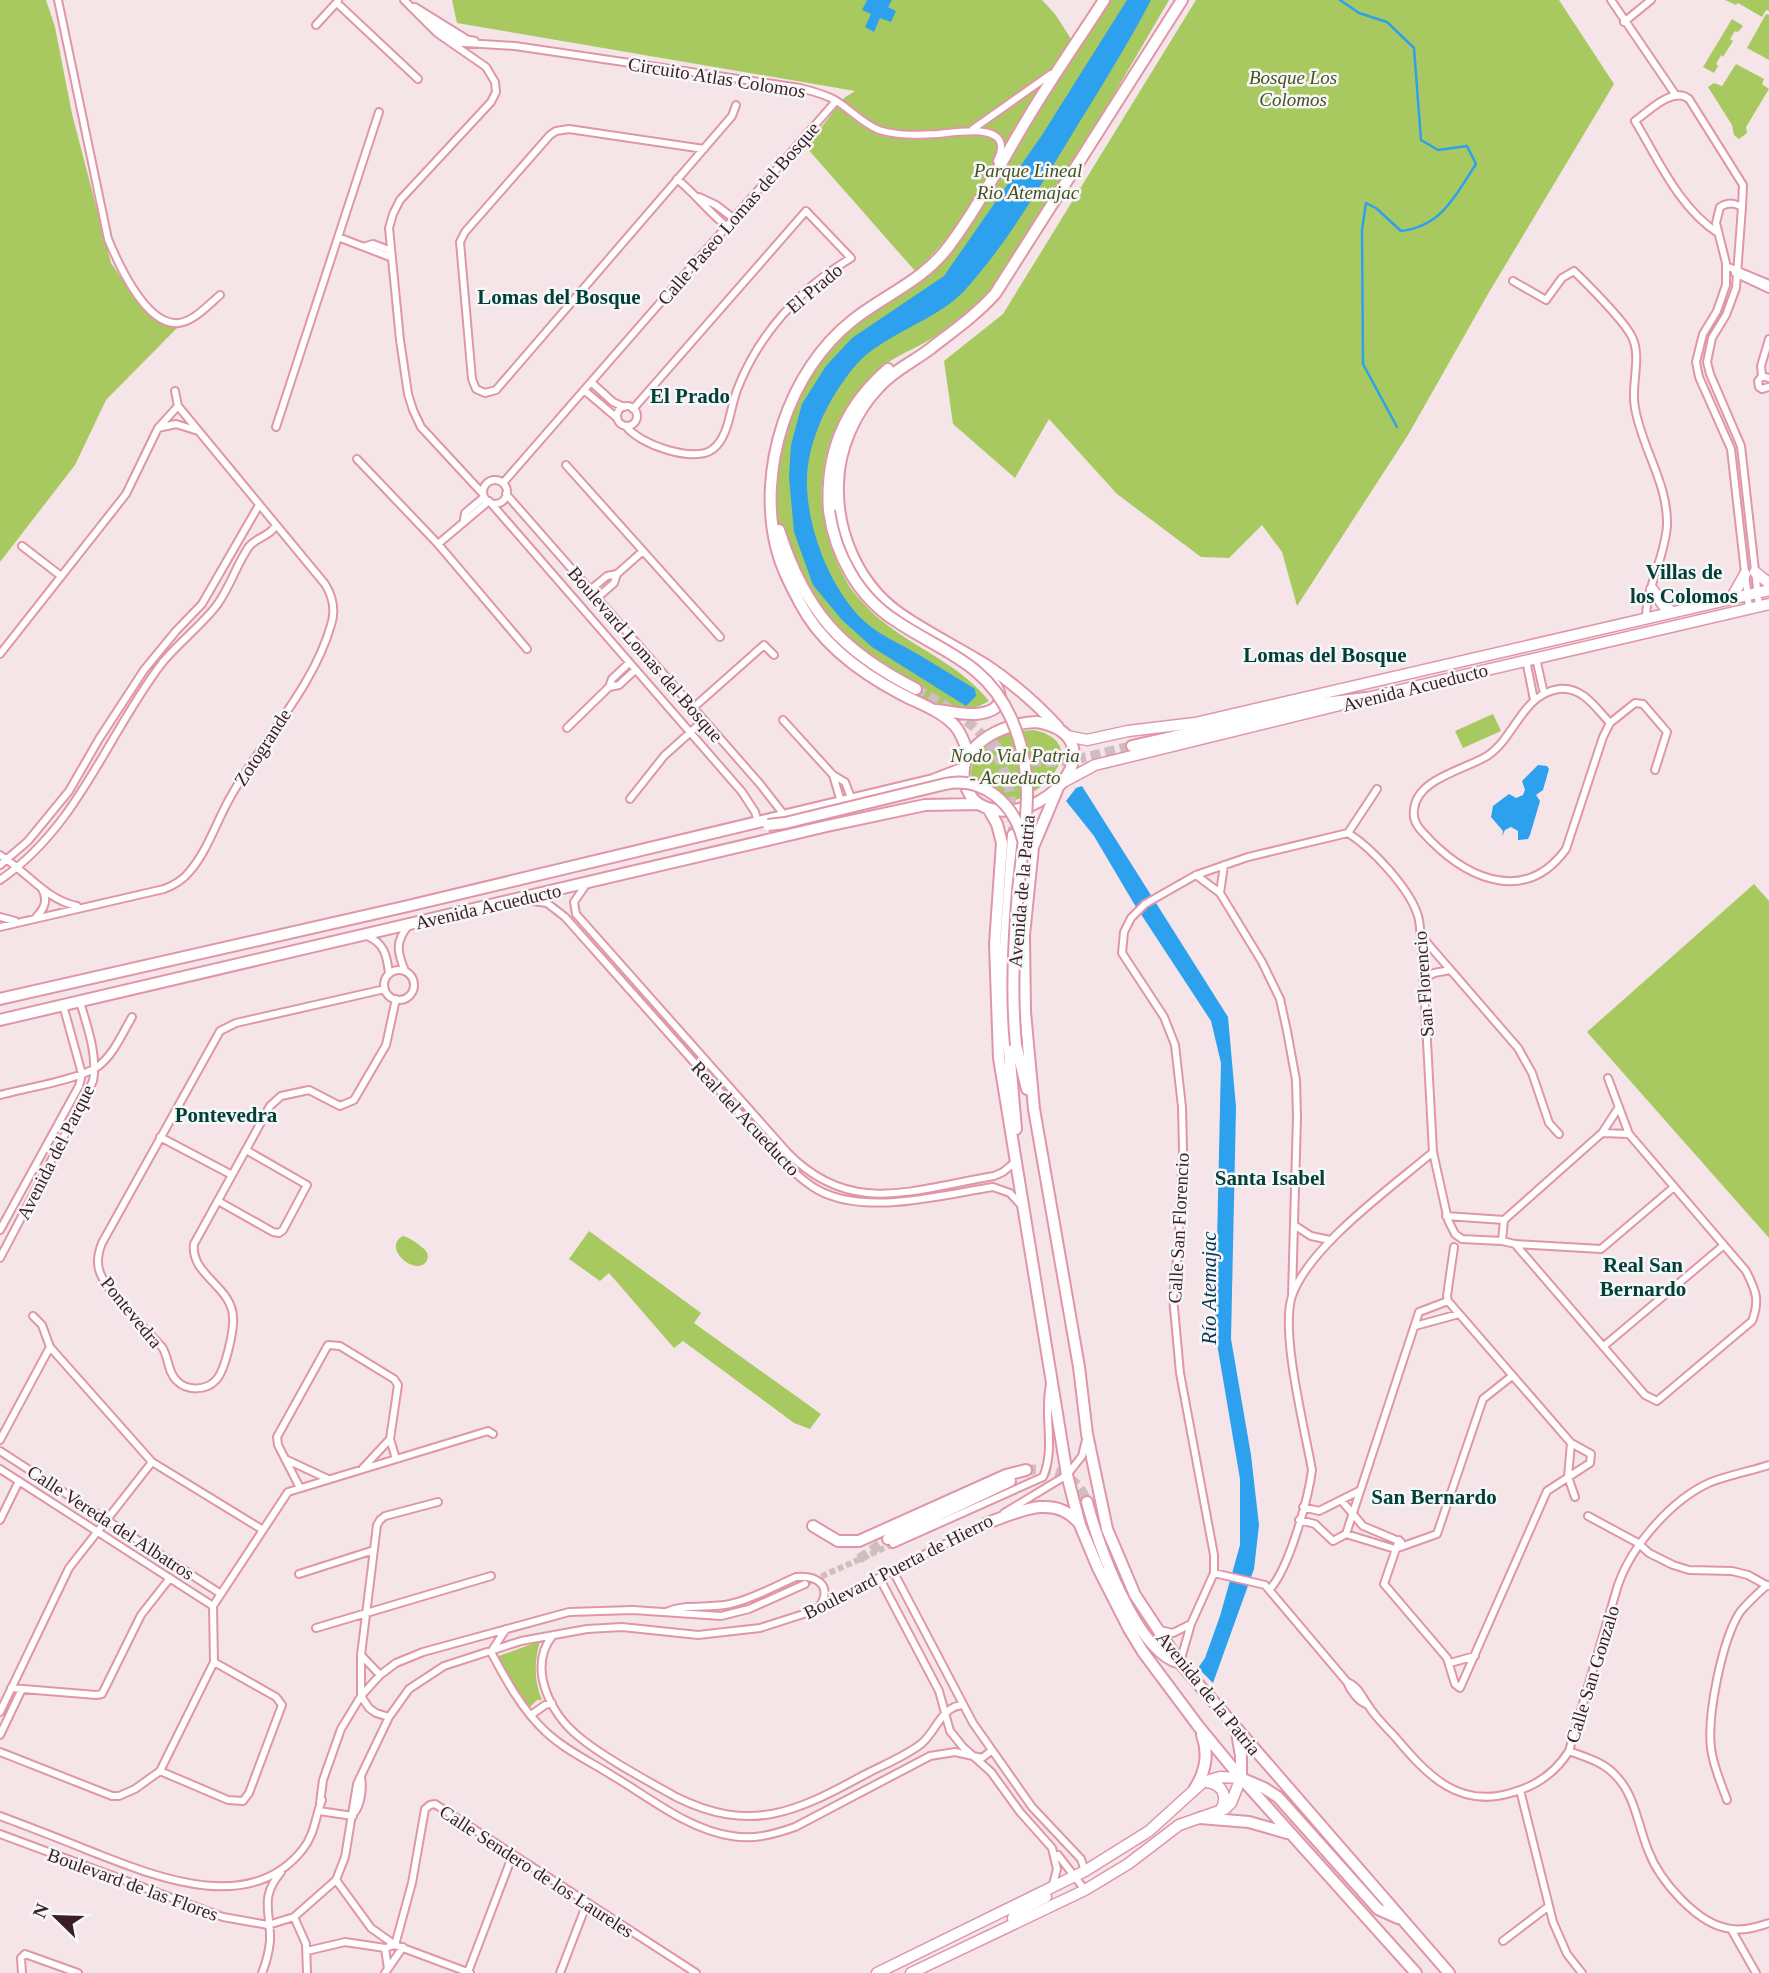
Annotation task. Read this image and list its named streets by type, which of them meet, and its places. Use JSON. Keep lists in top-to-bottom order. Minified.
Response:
{"streets":{"main road":["Avenida Acueducto","Avenida de la Patria"],"street":["Circuito Atlas Colomos","Calle Paseo Lomas del Bosque","El Prado","Boulevard Lomas del Bosque","Zotogrande","San Florencio","Real del Acueducto","Avenida del Parque","Calle San Florencio","Pontevedra","Calle Vereda del Albatros","Boulevard Puerta de Hierro","Calle San Gonzalo","Calle Sendero de los Laureles","Boulevard de las Flores"]},"crossings":[["Circuito Atlas Colomos","Calle Paseo Lomas del Bosque"],["Circuito Atlas Colomos","Boulevard Lomas del Bosque"],["Calle Paseo Lomas del Bosque","Boulevard Lomas del Bosque"],["Boulevard Lomas del Bosque","Avenida Acueducto"],["Avenida Acueducto","Avenida de la Patria"],["Avenida Acueducto","Real del Acueducto"],["Avenida Acueducto","Avenida del Parque"],["Avenida de la Patria","Real del Acueducto"],["Avenida de la Patria","Calle San Florencio"],["Avenida de la Patria","Boulevard Puerta de Hierro"],["Calle San Florencio","Calle San Gonzalo"],["Boulevard Puerta de Hierro","Boulevard de las Flores"]],"districts":["Lomas del Bosque","El Prado","Villas de los Colomos","Lomas del Bosque","Pontevedra","Santa Isabel","Real San Bernardo","San Bernardo"],"water":["Río Atemajac"],"parks":["Bosque Los Colomos","Parque Lineal Rio Atemajac","Nodo Vial Patria - Acueducto"],"north":"top left"}
